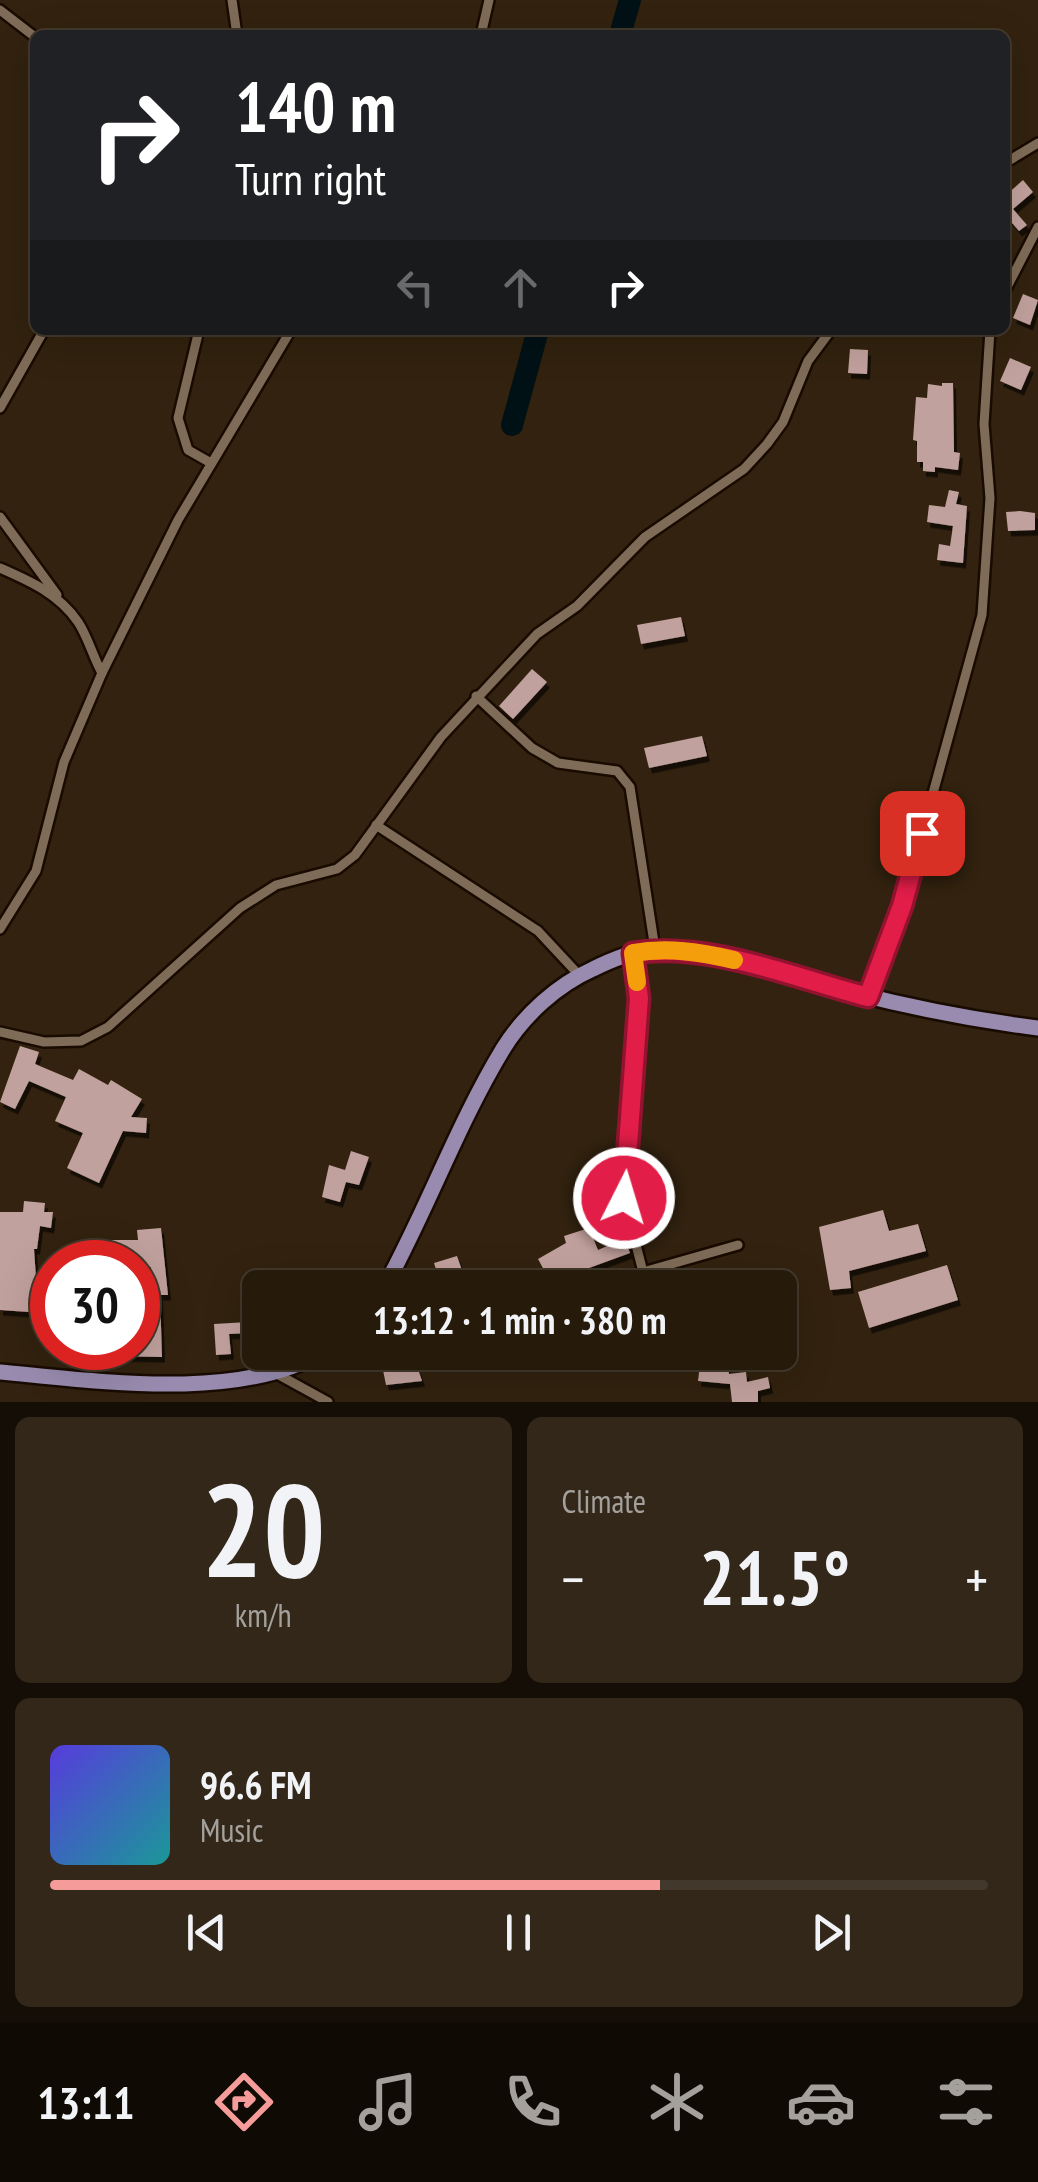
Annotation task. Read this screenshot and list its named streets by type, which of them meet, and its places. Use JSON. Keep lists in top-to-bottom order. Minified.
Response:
{"page":{"turn":["140 m","Turn right"],"limit":"30","trip":"13:12 · 1 min · 380 m","tile":[["20","km/h"],"Climate"],"heat":["−","21.5°","+"],"song":["96.6 FM","Music"],"tabs":"13:11"}}
